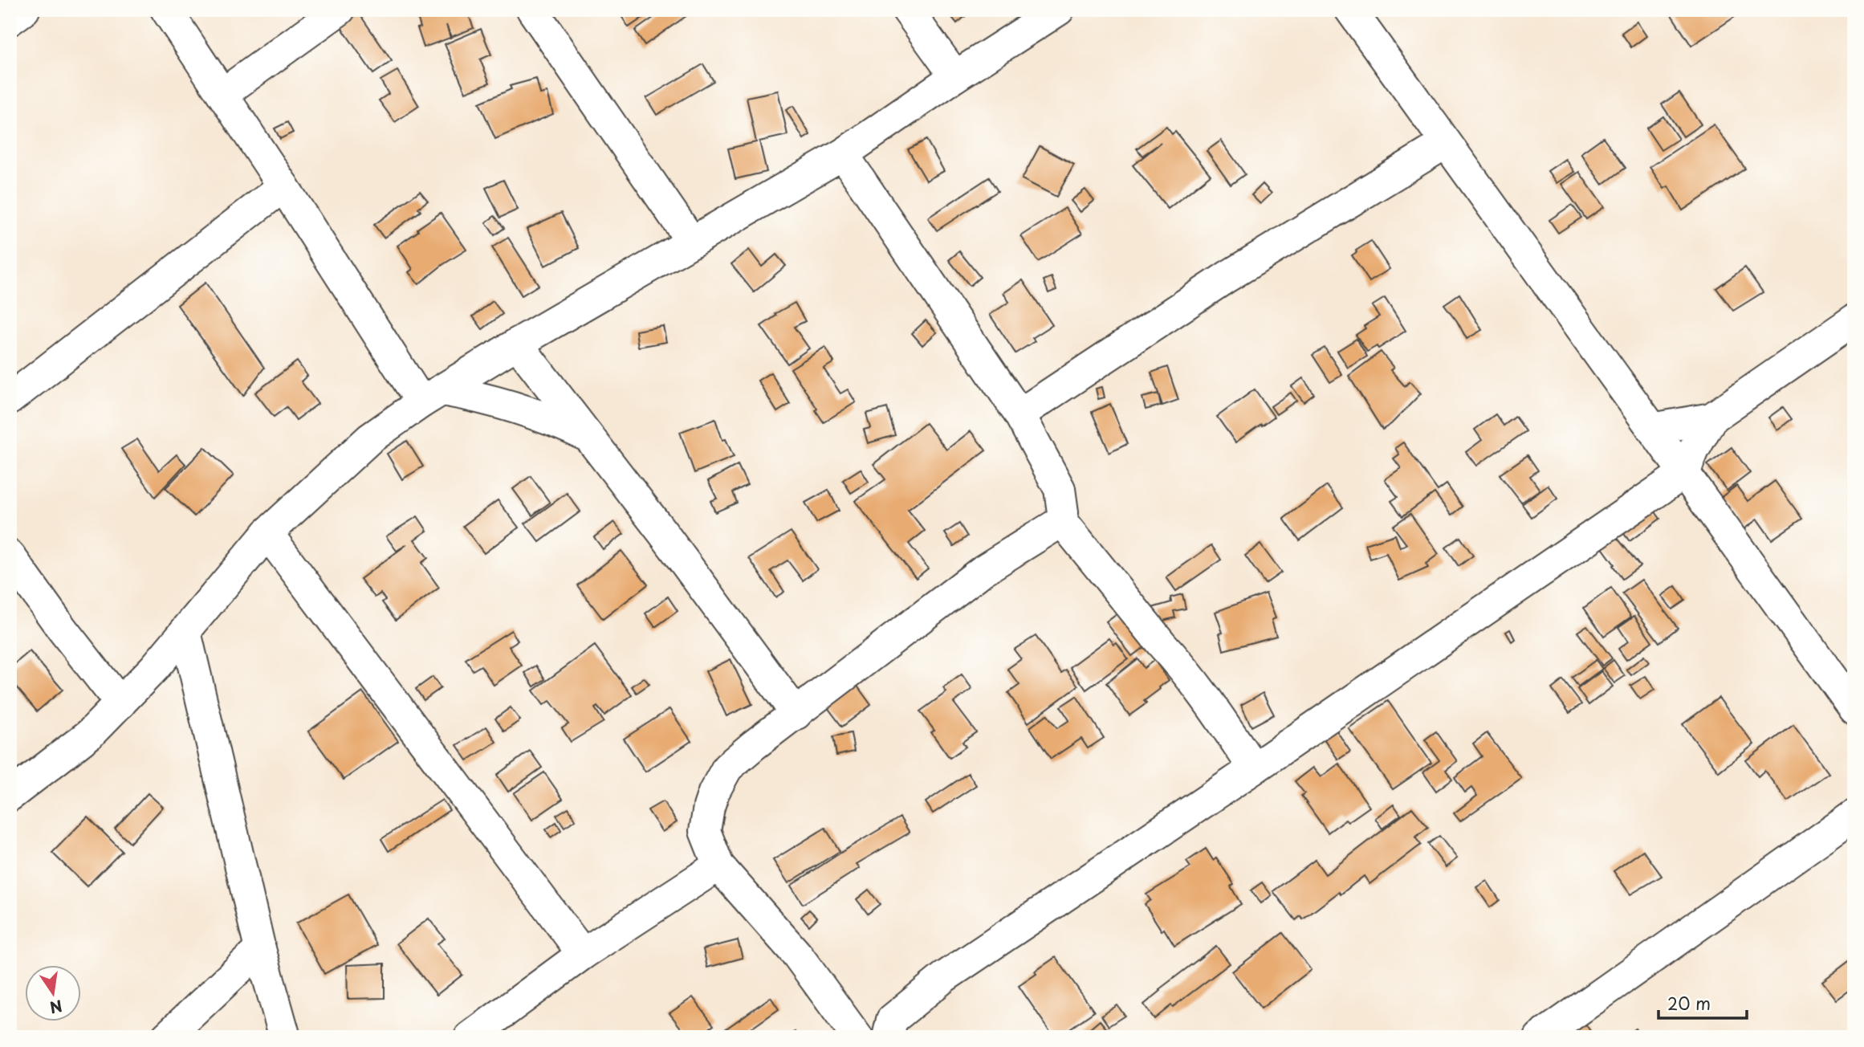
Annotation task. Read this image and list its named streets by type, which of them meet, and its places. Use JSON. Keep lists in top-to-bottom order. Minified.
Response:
{"scale_bar":"20 m","north":"bottom"}
